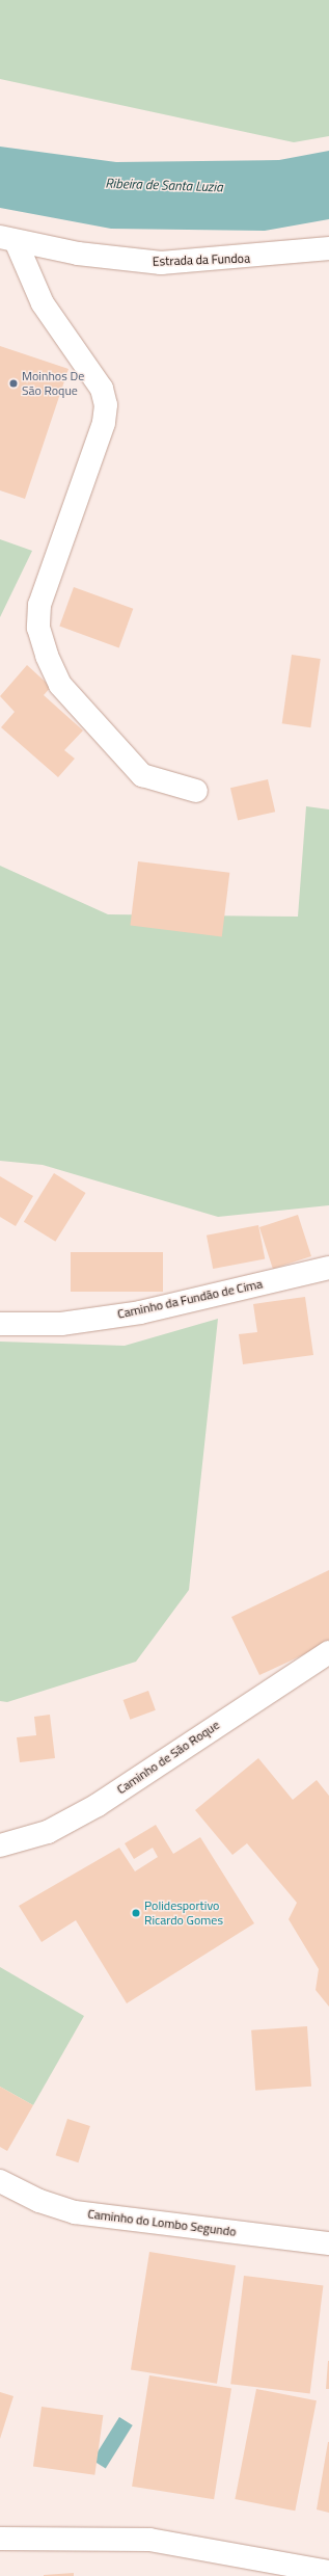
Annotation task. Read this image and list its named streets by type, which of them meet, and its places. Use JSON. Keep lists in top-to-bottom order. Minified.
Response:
{"streets":{"street":["Estrada da Fundoa","Caminho da Fundão de Cima","Caminho de São Roque","Caminho do Lombo Segundo"]},"water":["Ribeira de Santa Luzia"],"places":["Moinhos De São Roque","Polidesportivo Ricardo Gomes"]}
